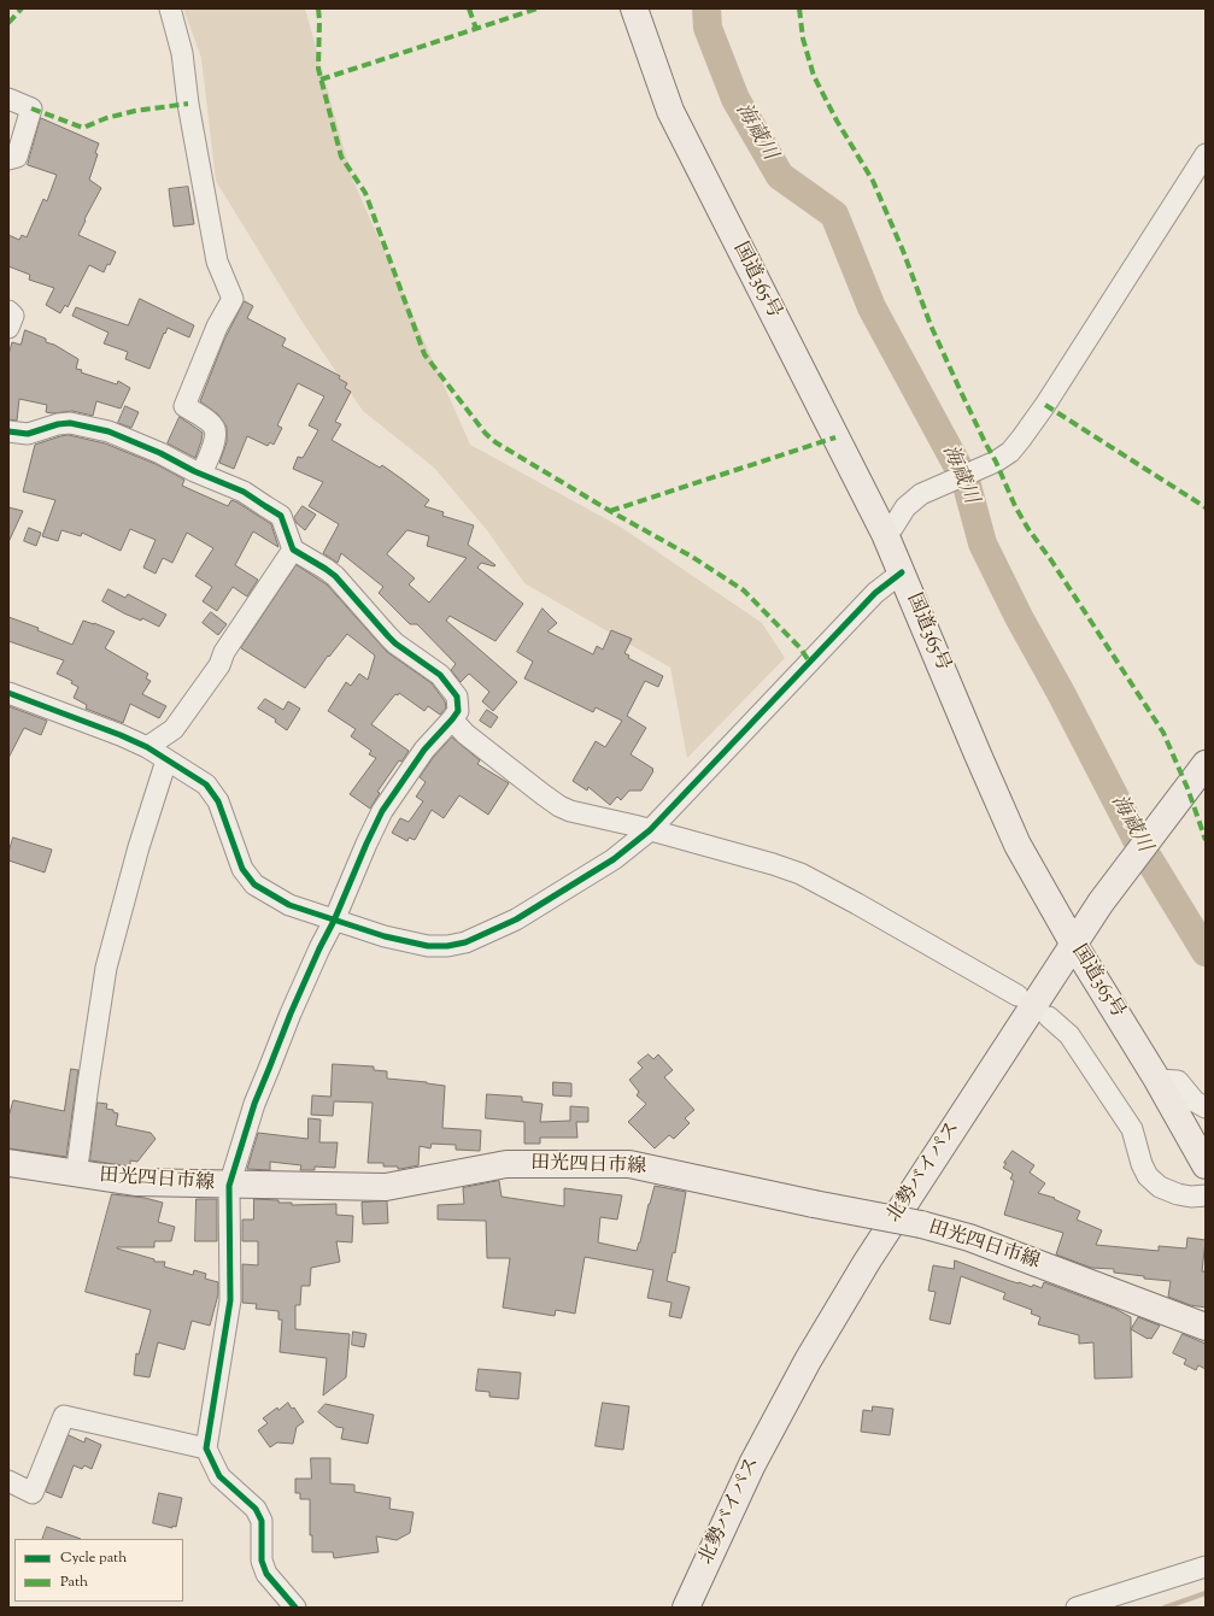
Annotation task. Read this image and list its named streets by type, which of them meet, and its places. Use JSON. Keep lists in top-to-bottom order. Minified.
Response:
{"streets":{"main road":["国道365号","田光四日市線","北勢バイパス"]},"crossings":[["国道365号","北勢バイパス"]],"water":["海蔵川"],"legend":["Cycle path","Path"]}
